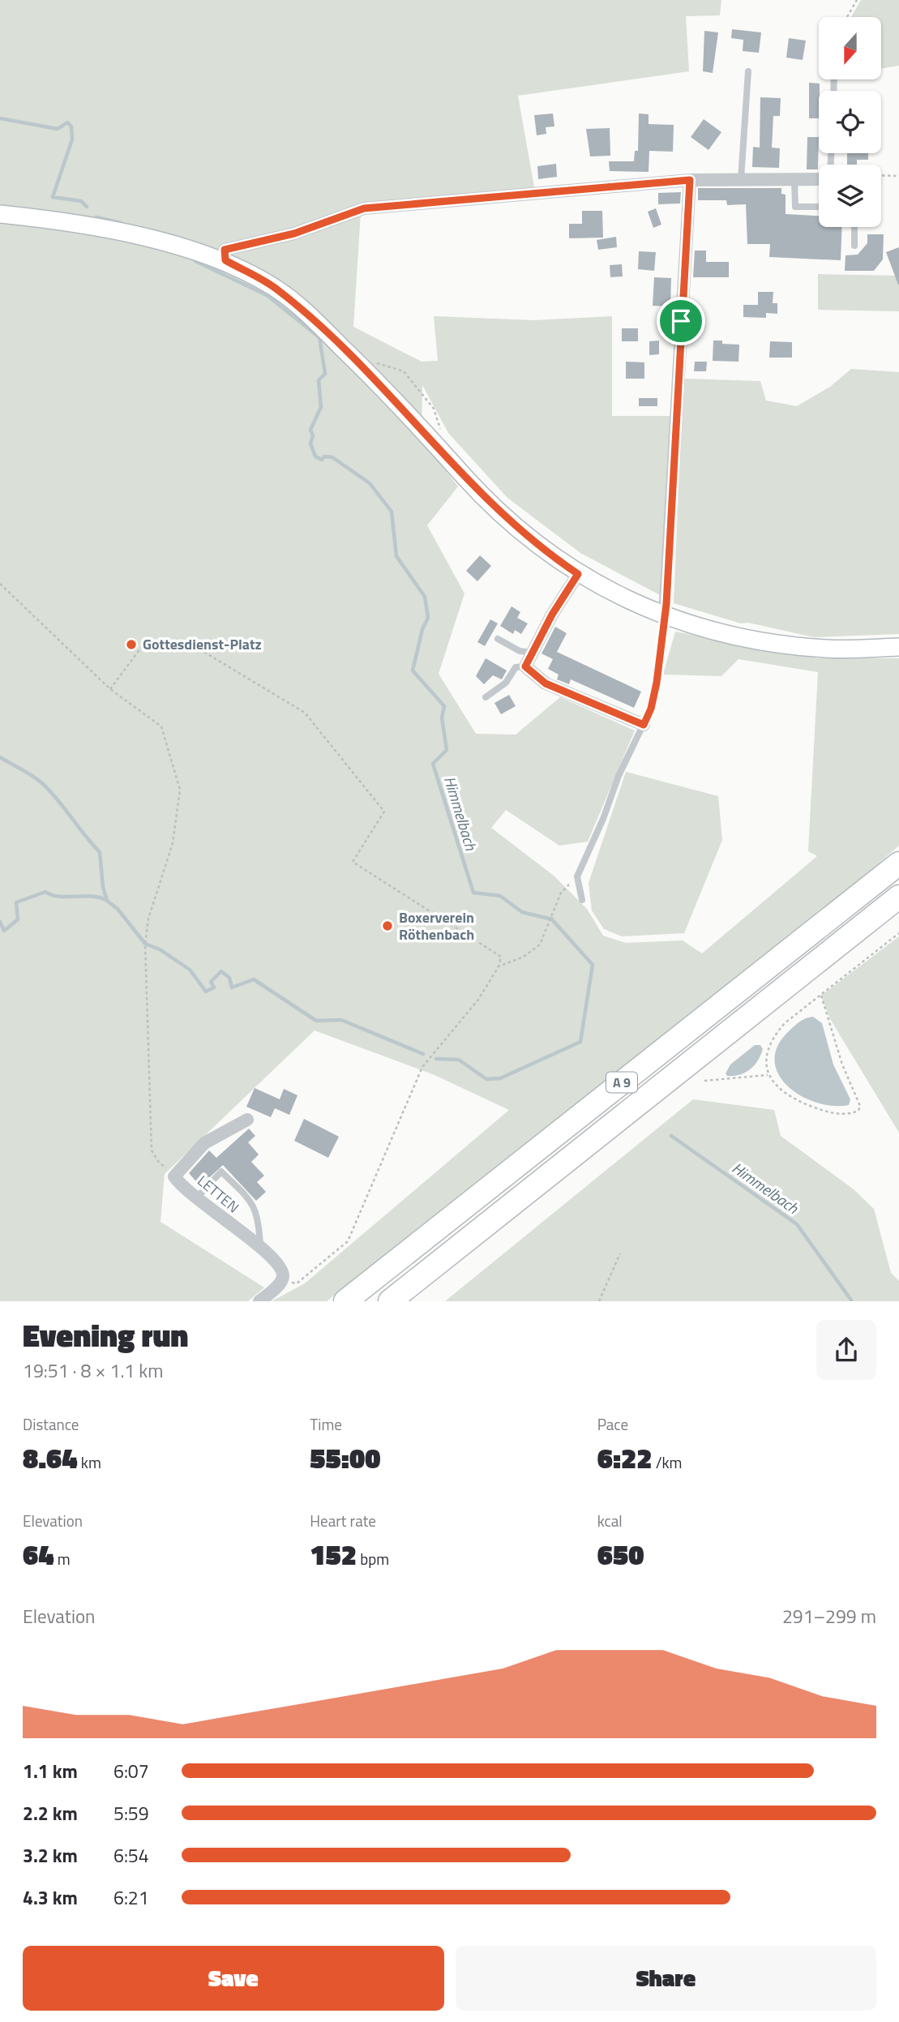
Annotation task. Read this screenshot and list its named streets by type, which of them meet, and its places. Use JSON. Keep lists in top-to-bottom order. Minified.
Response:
{"streets":{"highway":["A 9"],"street":["LETTEN"]},"water":["Himmelbach"],"places":["Gottesdienst-Platz","Boxerverein Röthenbach"],"north":"bottom","page":{"heading":["Evening run","19:51 · 8 × 1.1 km"],"stats":[["Distance","8.64 km"],["Time","55:00"],["Pace","6:22 /km"],["Elevation","64 m"],["Heart rate","152 bpm"],["kcal","650"]],"chart":["Elevation","291–299 m"],"list":[{"name":"1.1 km","note":"6:07"},{"name":"2.2 km","note":"5:59"},{"name":"3.2 km","note":"6:54"},{"name":"4.3 km","note":"6:21"}],"buttons":["Save","Share"]}}
